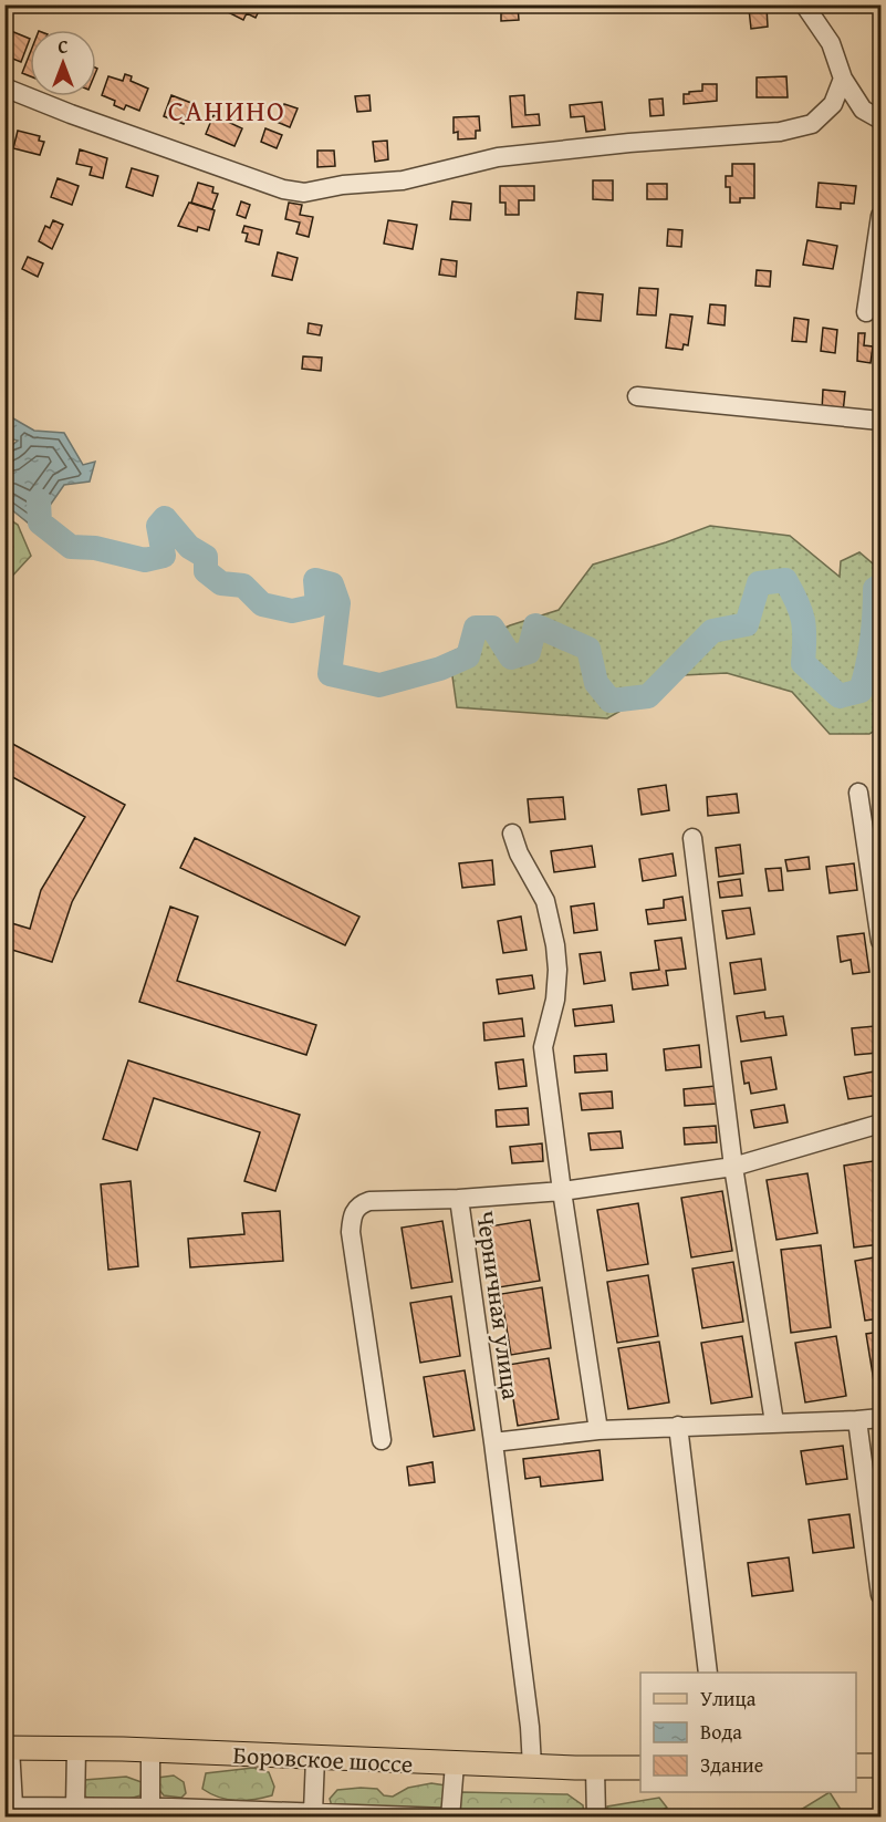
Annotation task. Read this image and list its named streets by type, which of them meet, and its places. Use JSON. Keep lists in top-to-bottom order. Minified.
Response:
{"streets":{"main road":["Боровское шоссе"],"street":["Черничная улица"]},"crossings":[["Черничная улица","Боровское шоссе"]],"districts":["САНИНО"],"legend":["Улица","Вода","Здание"],"north":"top"}
